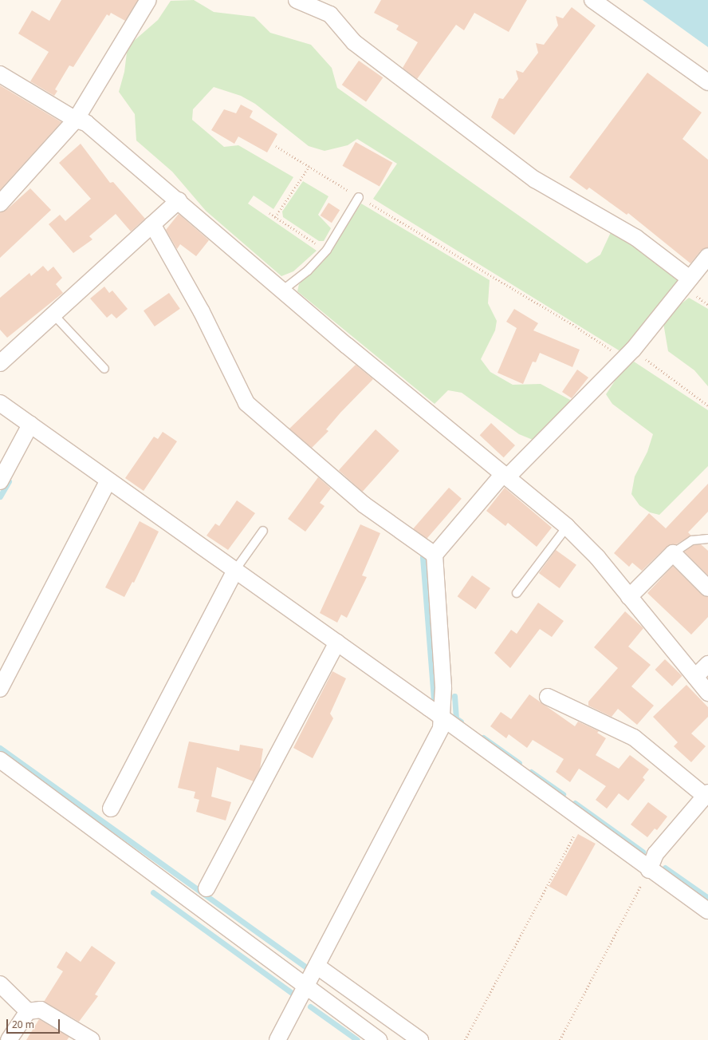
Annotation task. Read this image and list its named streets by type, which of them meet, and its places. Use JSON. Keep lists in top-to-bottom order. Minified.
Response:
{"scale_bar":"20 m"}
